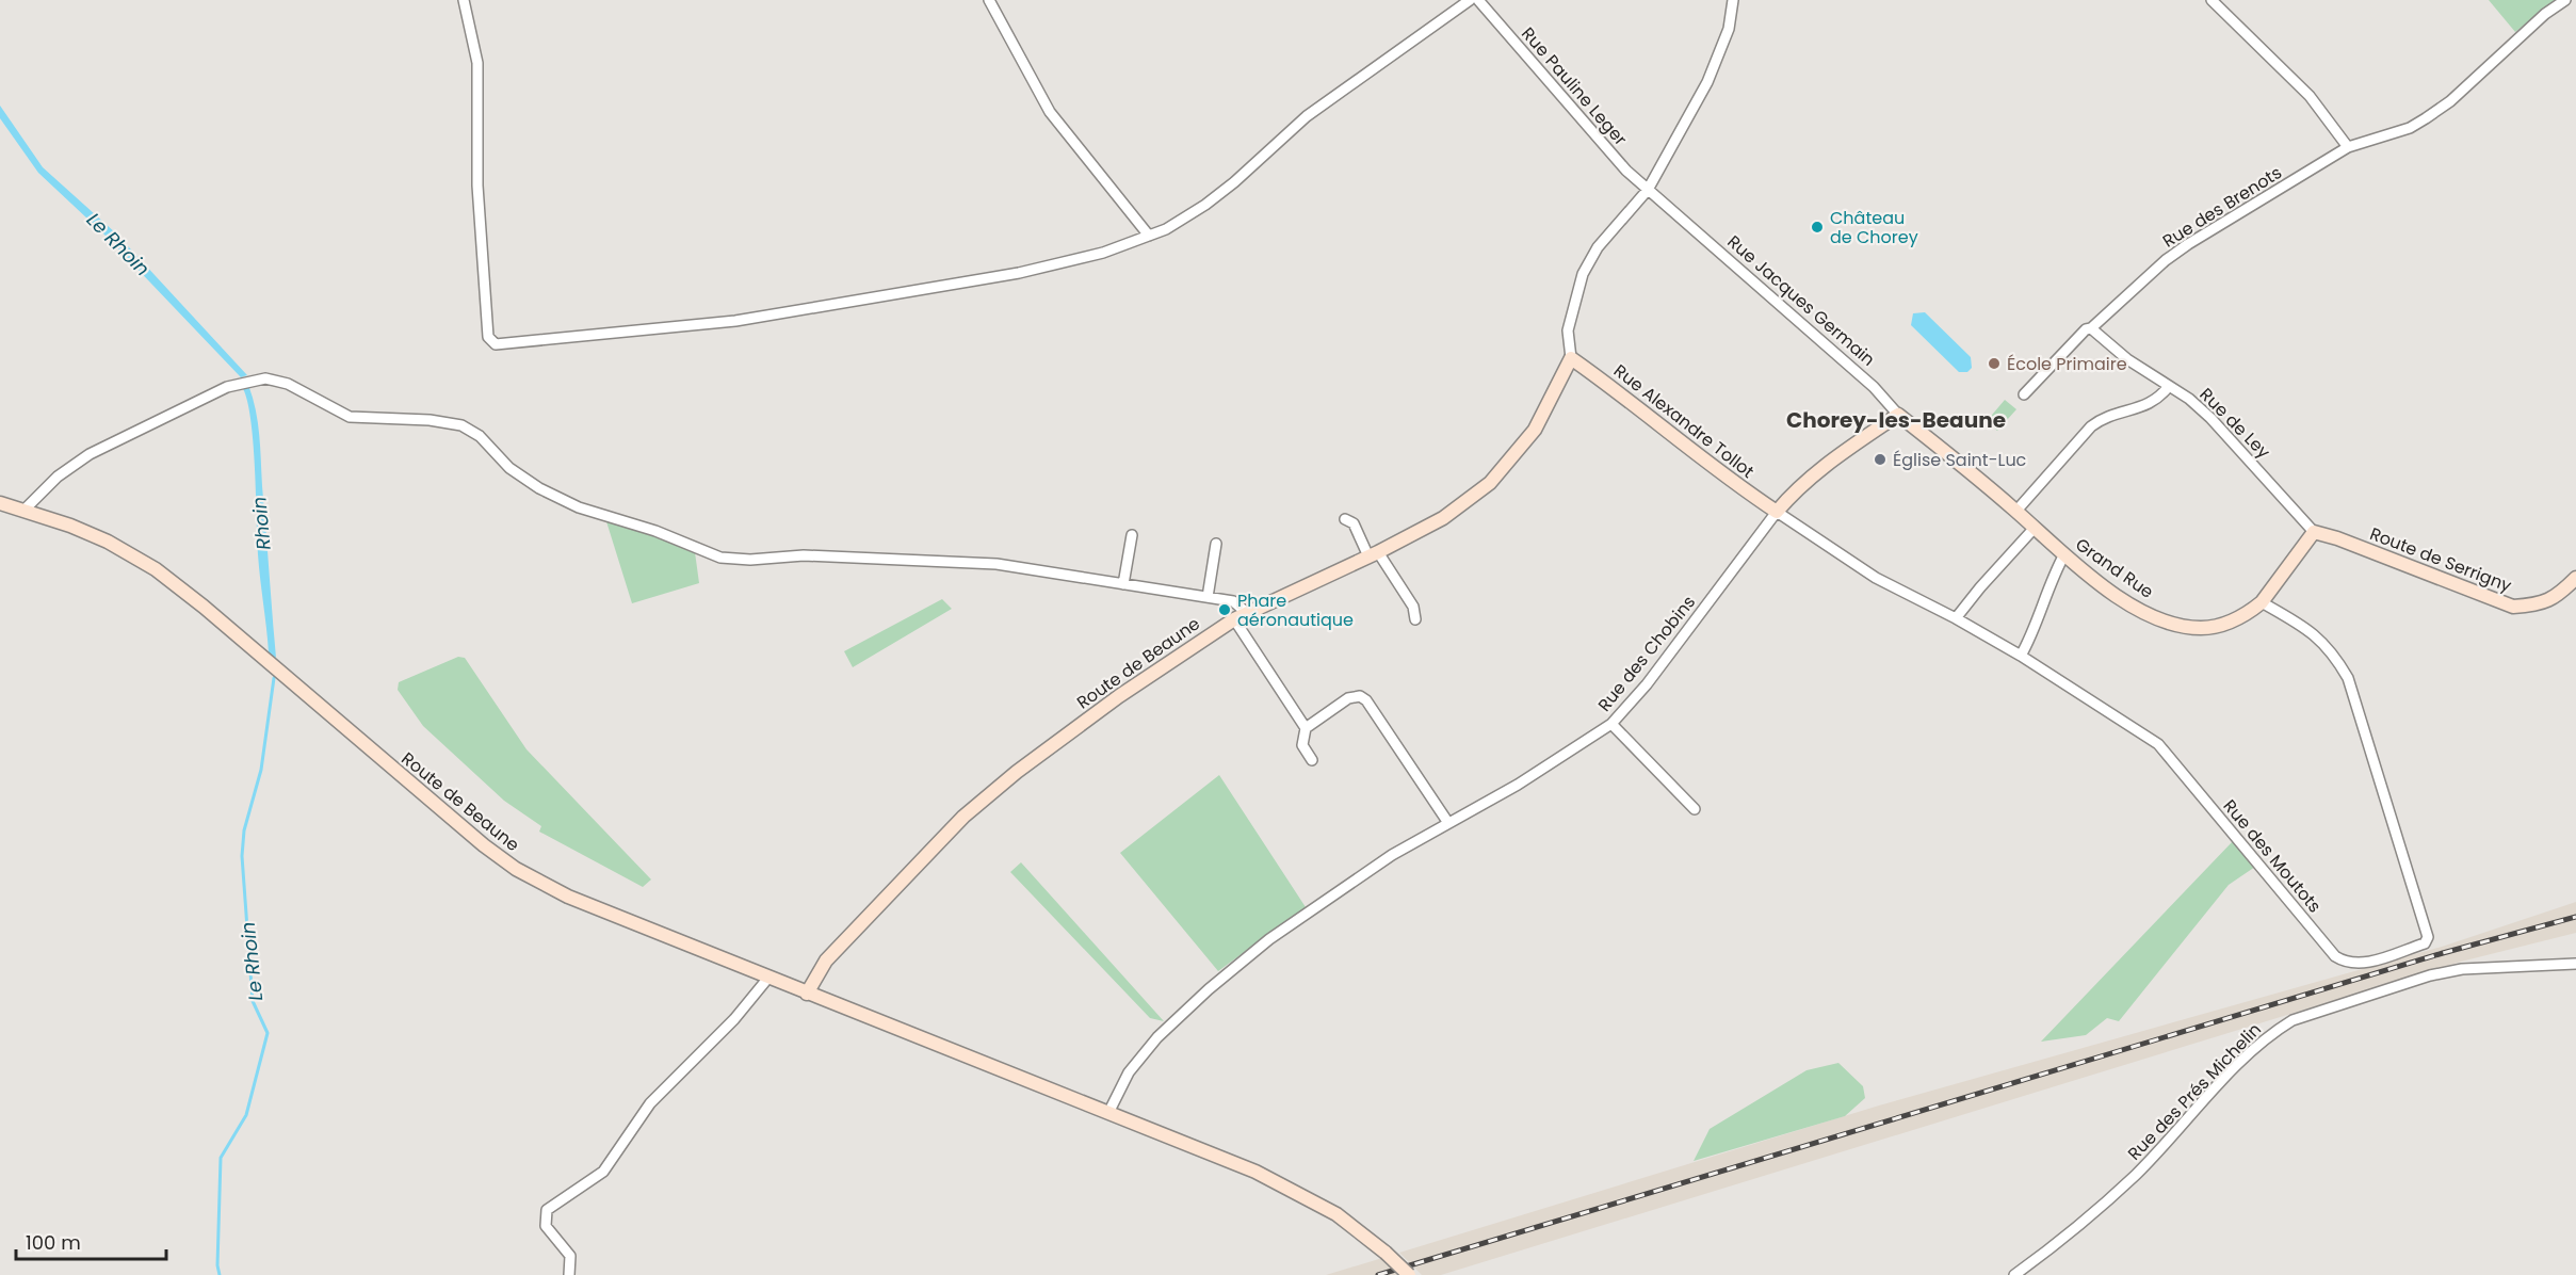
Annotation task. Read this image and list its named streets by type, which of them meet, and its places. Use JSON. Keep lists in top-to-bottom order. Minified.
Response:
{"streets":{"street":["Rue Pauline Leger","Rue des Brenots","Rue Jacques Germain","Rue Alexandre Tollot","Rue de Ley","Route de Serrigny","Grand Rue","Rue des Chobins","Route de Beaune","Rue des Moutots","Rue des Prés Michelin"]},"crossings":[["Rue Pauline Leger","Rue Jacques Germain"],["Rue des Brenots","Rue de Ley"],["Rue Jacques Germain","Grand Rue"],["Rue Alexandre Tollot","Rue des Chobins"],["Rue Alexandre Tollot","Route de Beaune"],["Rue Alexandre Tollot","Rue des Moutots"],["Rue de Ley","Route de Serrigny"],["Rue de Ley","Grand Rue"],["Route de Serrigny","Grand Rue"],["Grand Rue","Rue des Moutots"],["Rue des Chobins","Route de Beaune"],["Rue des Chobins","Rue des Moutots"]],"districts":["Chorey-les-Beaune"],"water":["Le Rhoin","Rhoin"],"places":["Château de Chorey","École Primaire","Église Saint-Luc","Phare aéronautique"],"scale_bar":"100 m"}
